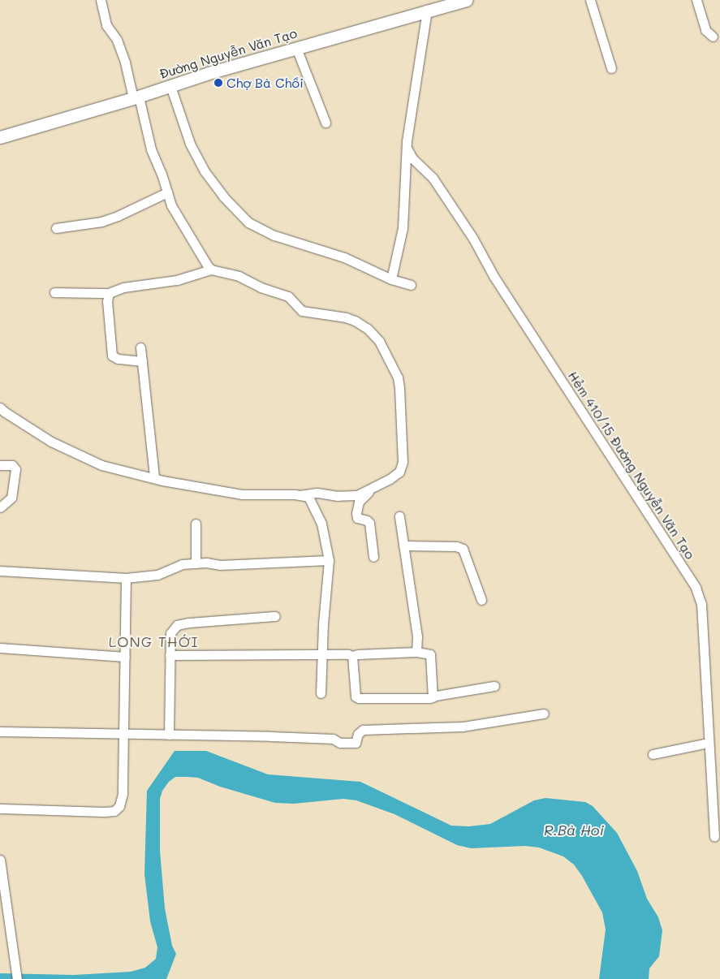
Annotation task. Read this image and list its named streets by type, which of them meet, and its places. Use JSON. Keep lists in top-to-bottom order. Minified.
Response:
{"streets":{"main road":["Đường Nguyễn Văn Tạo"],"street":["Hẻm 410/15 Đường Nguyễn Văn Tạo"]},"districts":["LONG THỚI"],"water":["R.Bà Hoi"],"places":["Chợ Bà Chồi"]}
